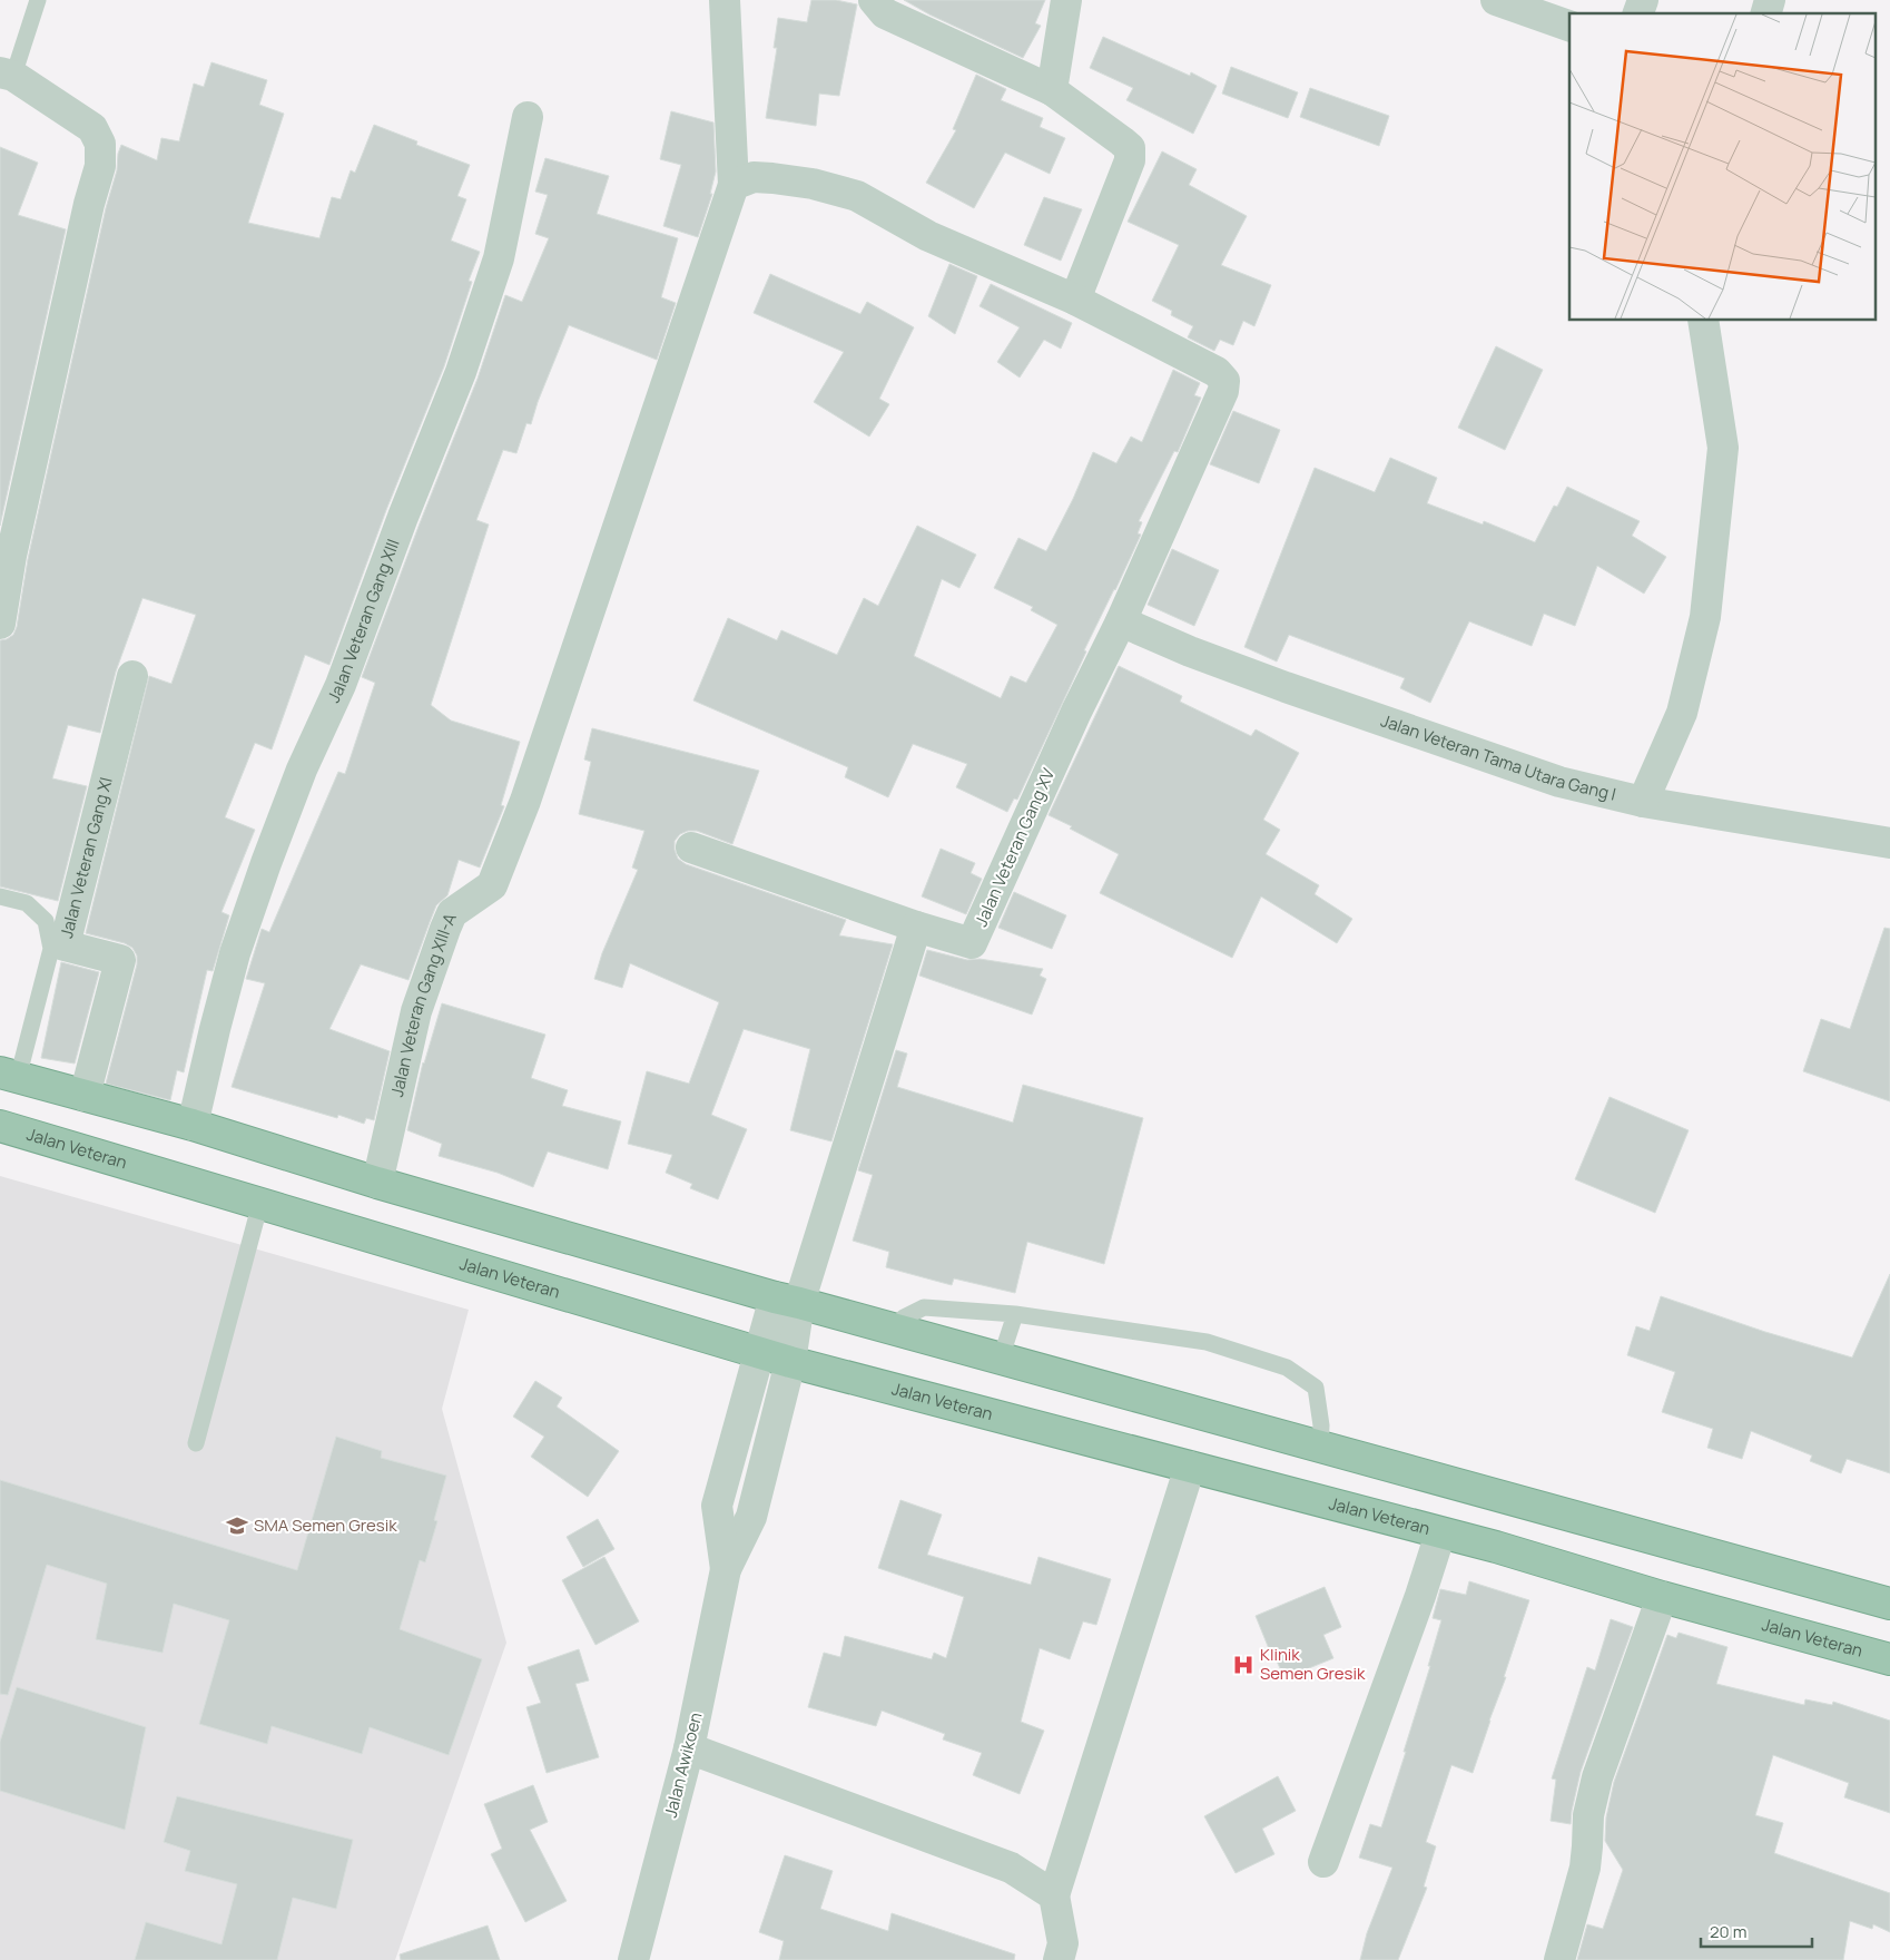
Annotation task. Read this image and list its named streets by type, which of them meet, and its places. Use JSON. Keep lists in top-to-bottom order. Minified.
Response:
{"streets":{"highway":["Jalan Veteran"],"street":["Jalan Veteran Gang XIII","Jalan Veteran Tama Utara Gang I","Jalan Veteran Gang XV","Jalan Veteran Gang XI","Jalan Veteran Gang XIII-A","Jalan Awikoen"]},"crossings":[["Jalan Veteran Tama Utara Gang I","Jalan Veteran Gang XV"]],"places":{"school or university":["SMA Semen Gresik"],"hospital":["Klinik Semen Gresik"]},"scale_bar":"20 m"}
